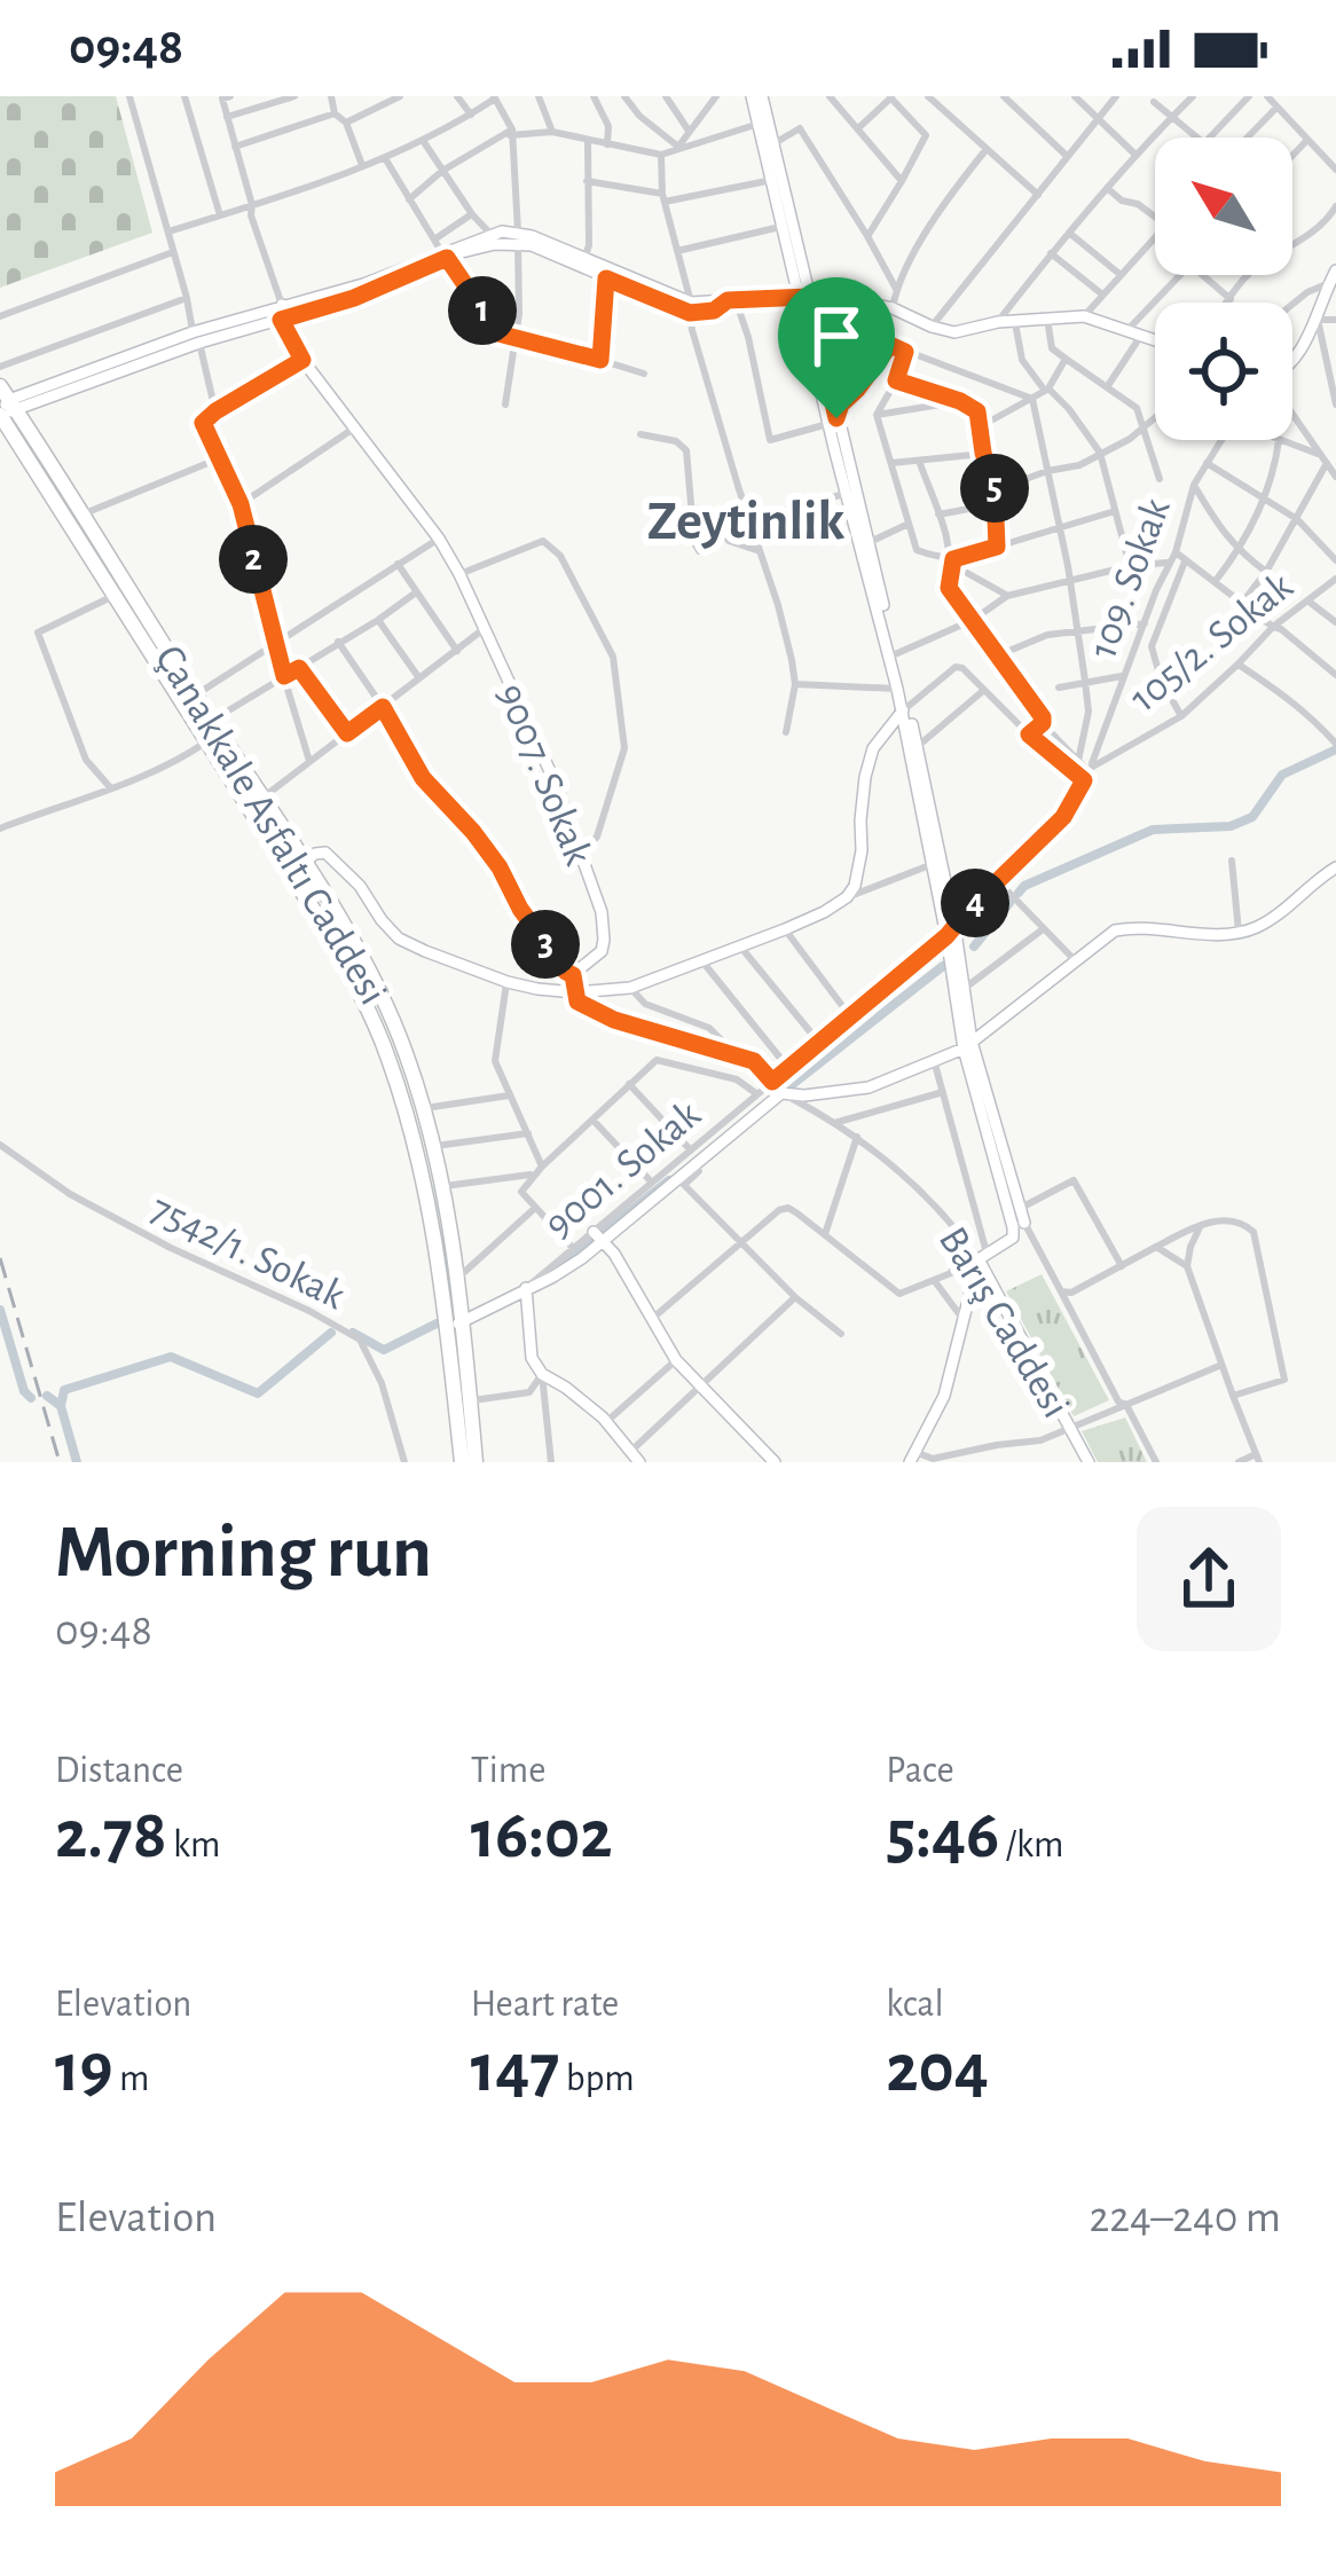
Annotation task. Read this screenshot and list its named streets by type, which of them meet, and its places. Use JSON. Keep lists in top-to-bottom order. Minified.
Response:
{"streets":{"highway":["Çanakkale Asfaltı Caddesi"],"street":["109. Sokak","105/2. Sokak","9007. Sokak","9001. Sokak","7542/1. Sokak","Barış Caddesi"]},"crossings":[["109. Sokak","105/2. Sokak"]],"districts":["Zeytinlik"],"north":"top left","page":{"status":"09:48","pins":["1","5","2","4","3"],"heading":["Morning run","09:48"],"stats":[["Distance","2.78 km"],["Time","16:02"],["Pace","5:46 /km"],["Elevation","19 m"],["Heart rate","147 bpm"],["kcal","204"]],"chart":["Elevation","224–240 m"]}}
